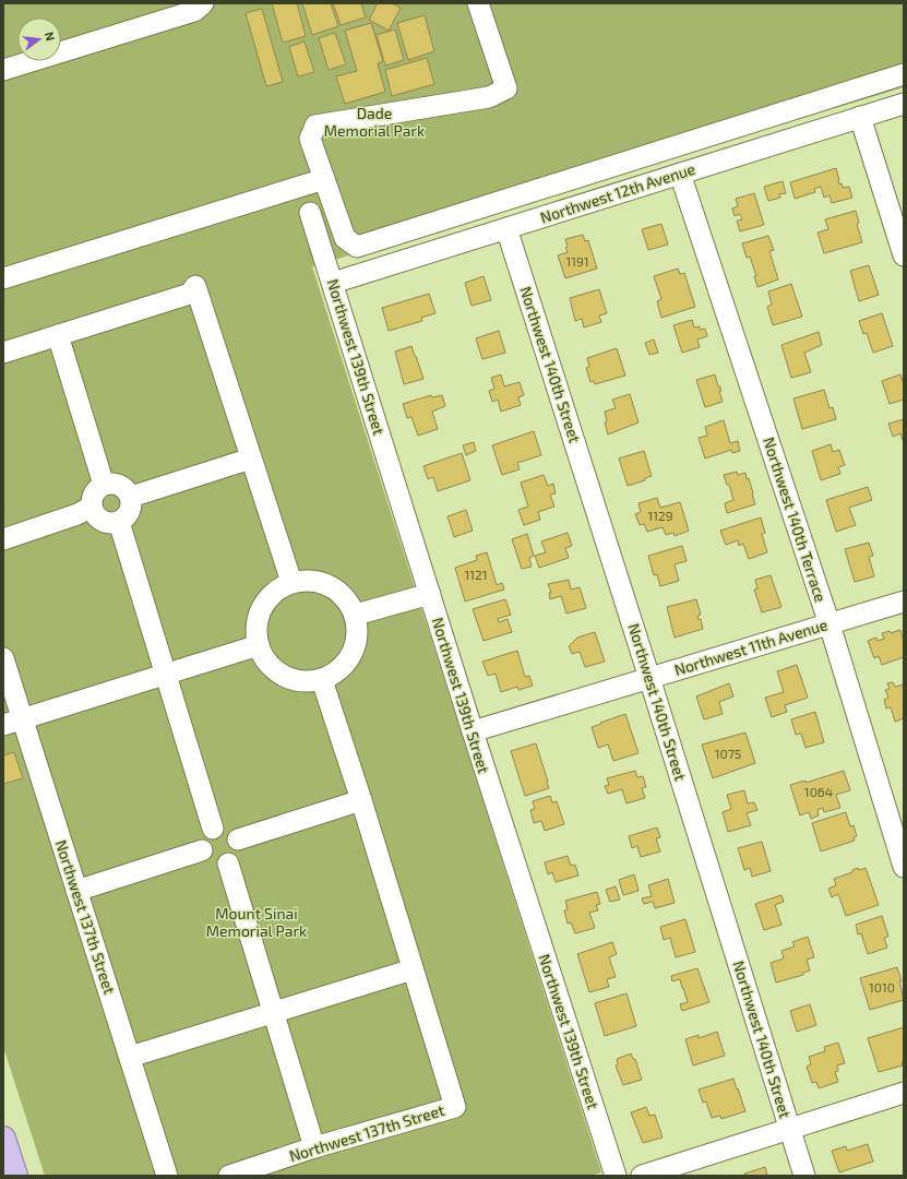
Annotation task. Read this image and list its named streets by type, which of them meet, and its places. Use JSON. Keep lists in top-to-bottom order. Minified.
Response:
{"streets":{"street":["Northwest 12th Avenue","Northwest 139th Street","Northwest 140th Street","Northwest 140th Terrace","Northwest 11th Avenue","Northwest 137th Street"]},"crossings":[["Northwest 12th Avenue","Northwest 139th Street"],["Northwest 12th Avenue","Northwest 140th Street"],["Northwest 12th Avenue","Northwest 140th Terrace"],["Northwest 139th Street","Northwest 11th Avenue"],["Northwest 140th Street","Northwest 11th Avenue"],["Northwest 140th Terrace","Northwest 11th Avenue"]],"parks":["Dade Memorial Park","Mount Sinai Memorial Park"],"house_numbers":["1191","1129","1121","1075","1064","1010"],"north":"right"}
